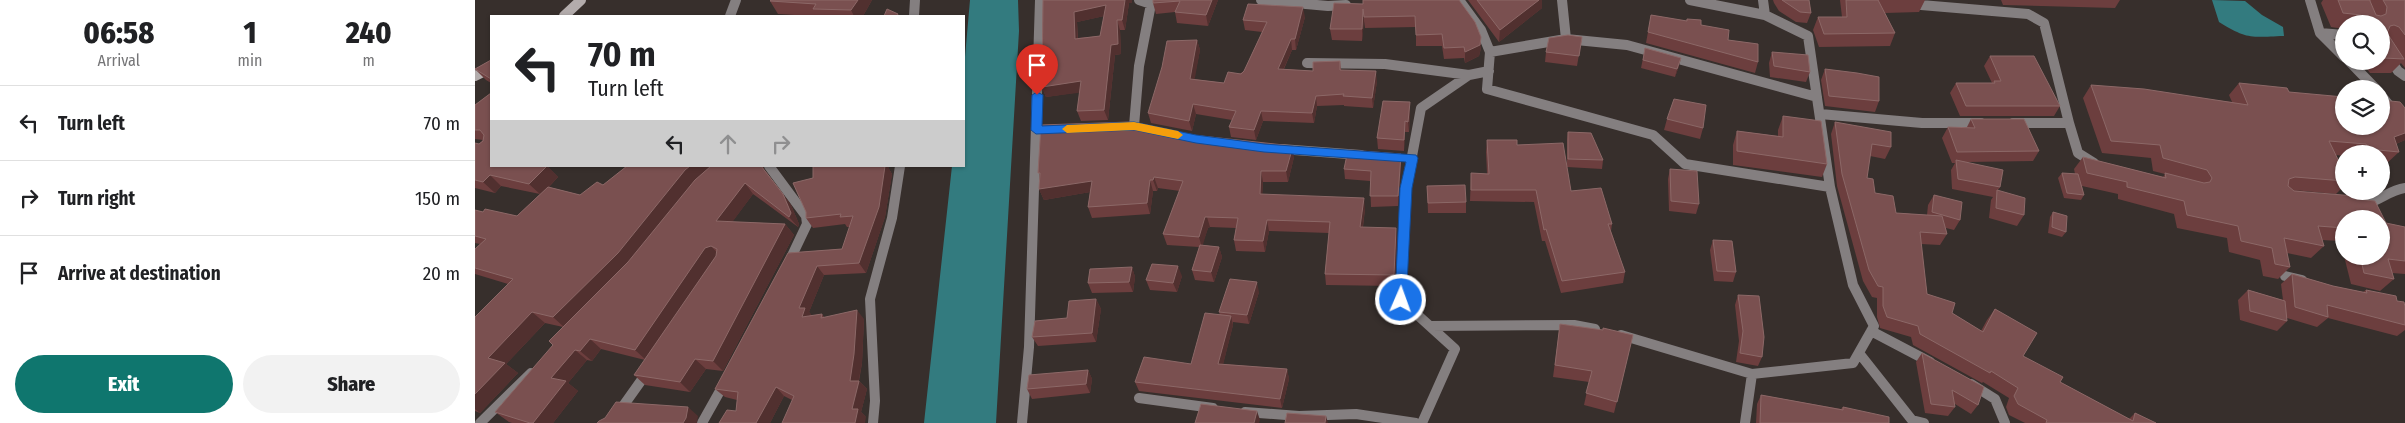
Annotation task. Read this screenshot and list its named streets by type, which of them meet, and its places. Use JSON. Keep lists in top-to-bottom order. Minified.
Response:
{"page":{"eta":["06:58","Arrival","1","min","240","m"],"map_buttons":["+","−"],"turn":["70 m","Turn left"],"list":[{"name":"Turn left","value":"70 m"},{"name":"Turn right","value":"150 m"},{"name":"Arrive at destination","value":"20 m"}],"buttons":["Exit","Share"]}}
